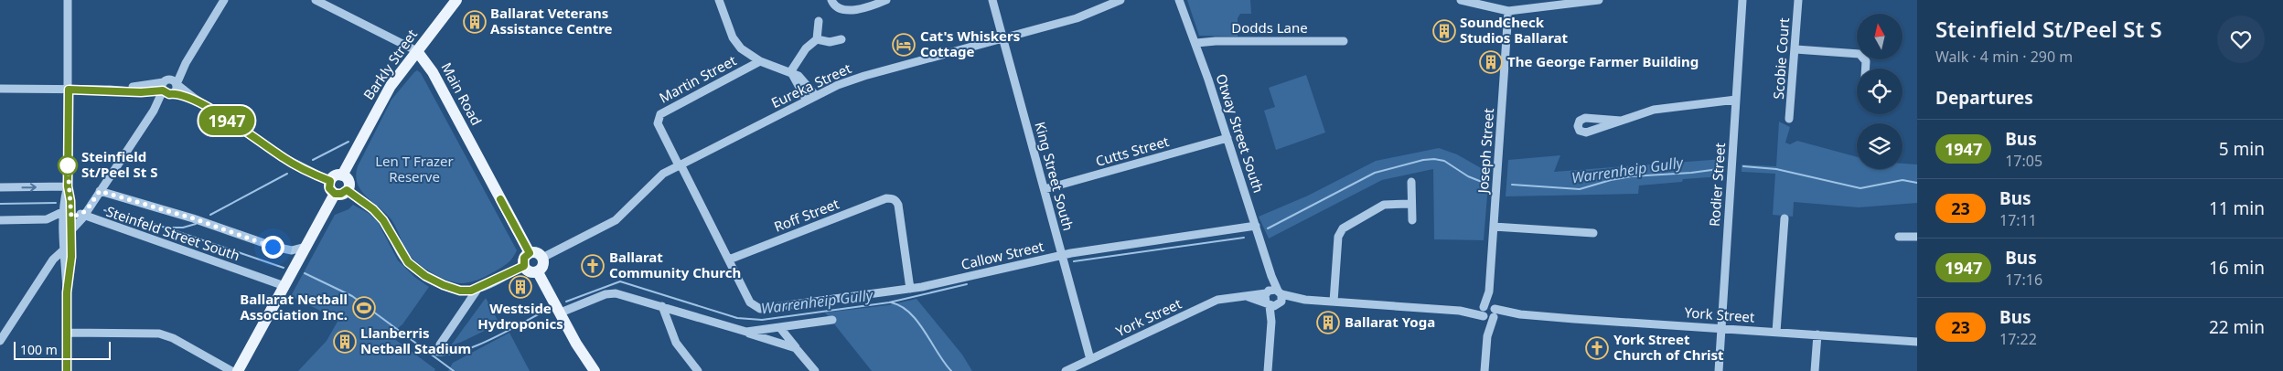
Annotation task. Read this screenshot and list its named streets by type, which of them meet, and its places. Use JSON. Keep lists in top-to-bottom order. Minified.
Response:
{"streets":{"main road":["Barkly Street","Main Road"],"street":["Dodds Lane","Scobie Court","Martin Street","Eureka Street","Otway Street South","Joseph Street","Cutts Street","King Street South","Rodier Street","Roff Street","Steinfeld Street South","Callow Street","York Street"]},"crossings":[["Dodds Lane","Otway Street South"],["Barkly Street","Main Road"],["Martin Street","Eureka Street"],["Eureka Street","Main Road"],["Eureka Street","King Street South"],["Otway Street South","Cutts Street"],["Otway Street South","Callow Street"],["Otway Street South","York Street"],["Joseph Street","York Street"],["Cutts Street","King Street South"],["King Street South","Callow Street"],["King Street South","York Street"],["Rodier Street","York Street"],["Roff Street","Callow Street"]],"water":["Warrenheip Gully"],"parks":["Len T Frazer Reserve"],"places":{"building":["Ballarat Veterans Assistance Centre","SoundCheck Studios Ballarat","The George Farmer Building","Westside Hydroponics","Ballarat Yoga","Llanberris Netball Stadium"],"hotel":["Cat's Whiskers Cottage"],"other":["Steinfield St/Peel St S"],"church":["Ballarat Community Church","York Street Church of Christ"],"sports":["Ballarat Netball Association Inc."]},"lines":["bus line 1947"],"scale_bar":"100 m","north":"top","page":{"on_map":"1947","heading":[["Steinfield St/Peel St S","Walk · 4 min · 290 m"],"Departures"],"list":[{"mark":"1947","name":"Bus","note":"17:05","value":"5 min"},{"mark":"23","name":"Bus","note":"17:11","value":"11 min"},{"mark":"1947","name":"Bus","note":"17:16","value":"16 min"},{"mark":"23","name":"Bus","note":"17:22","value":"22 min"}],"scale":"100 m"}}
